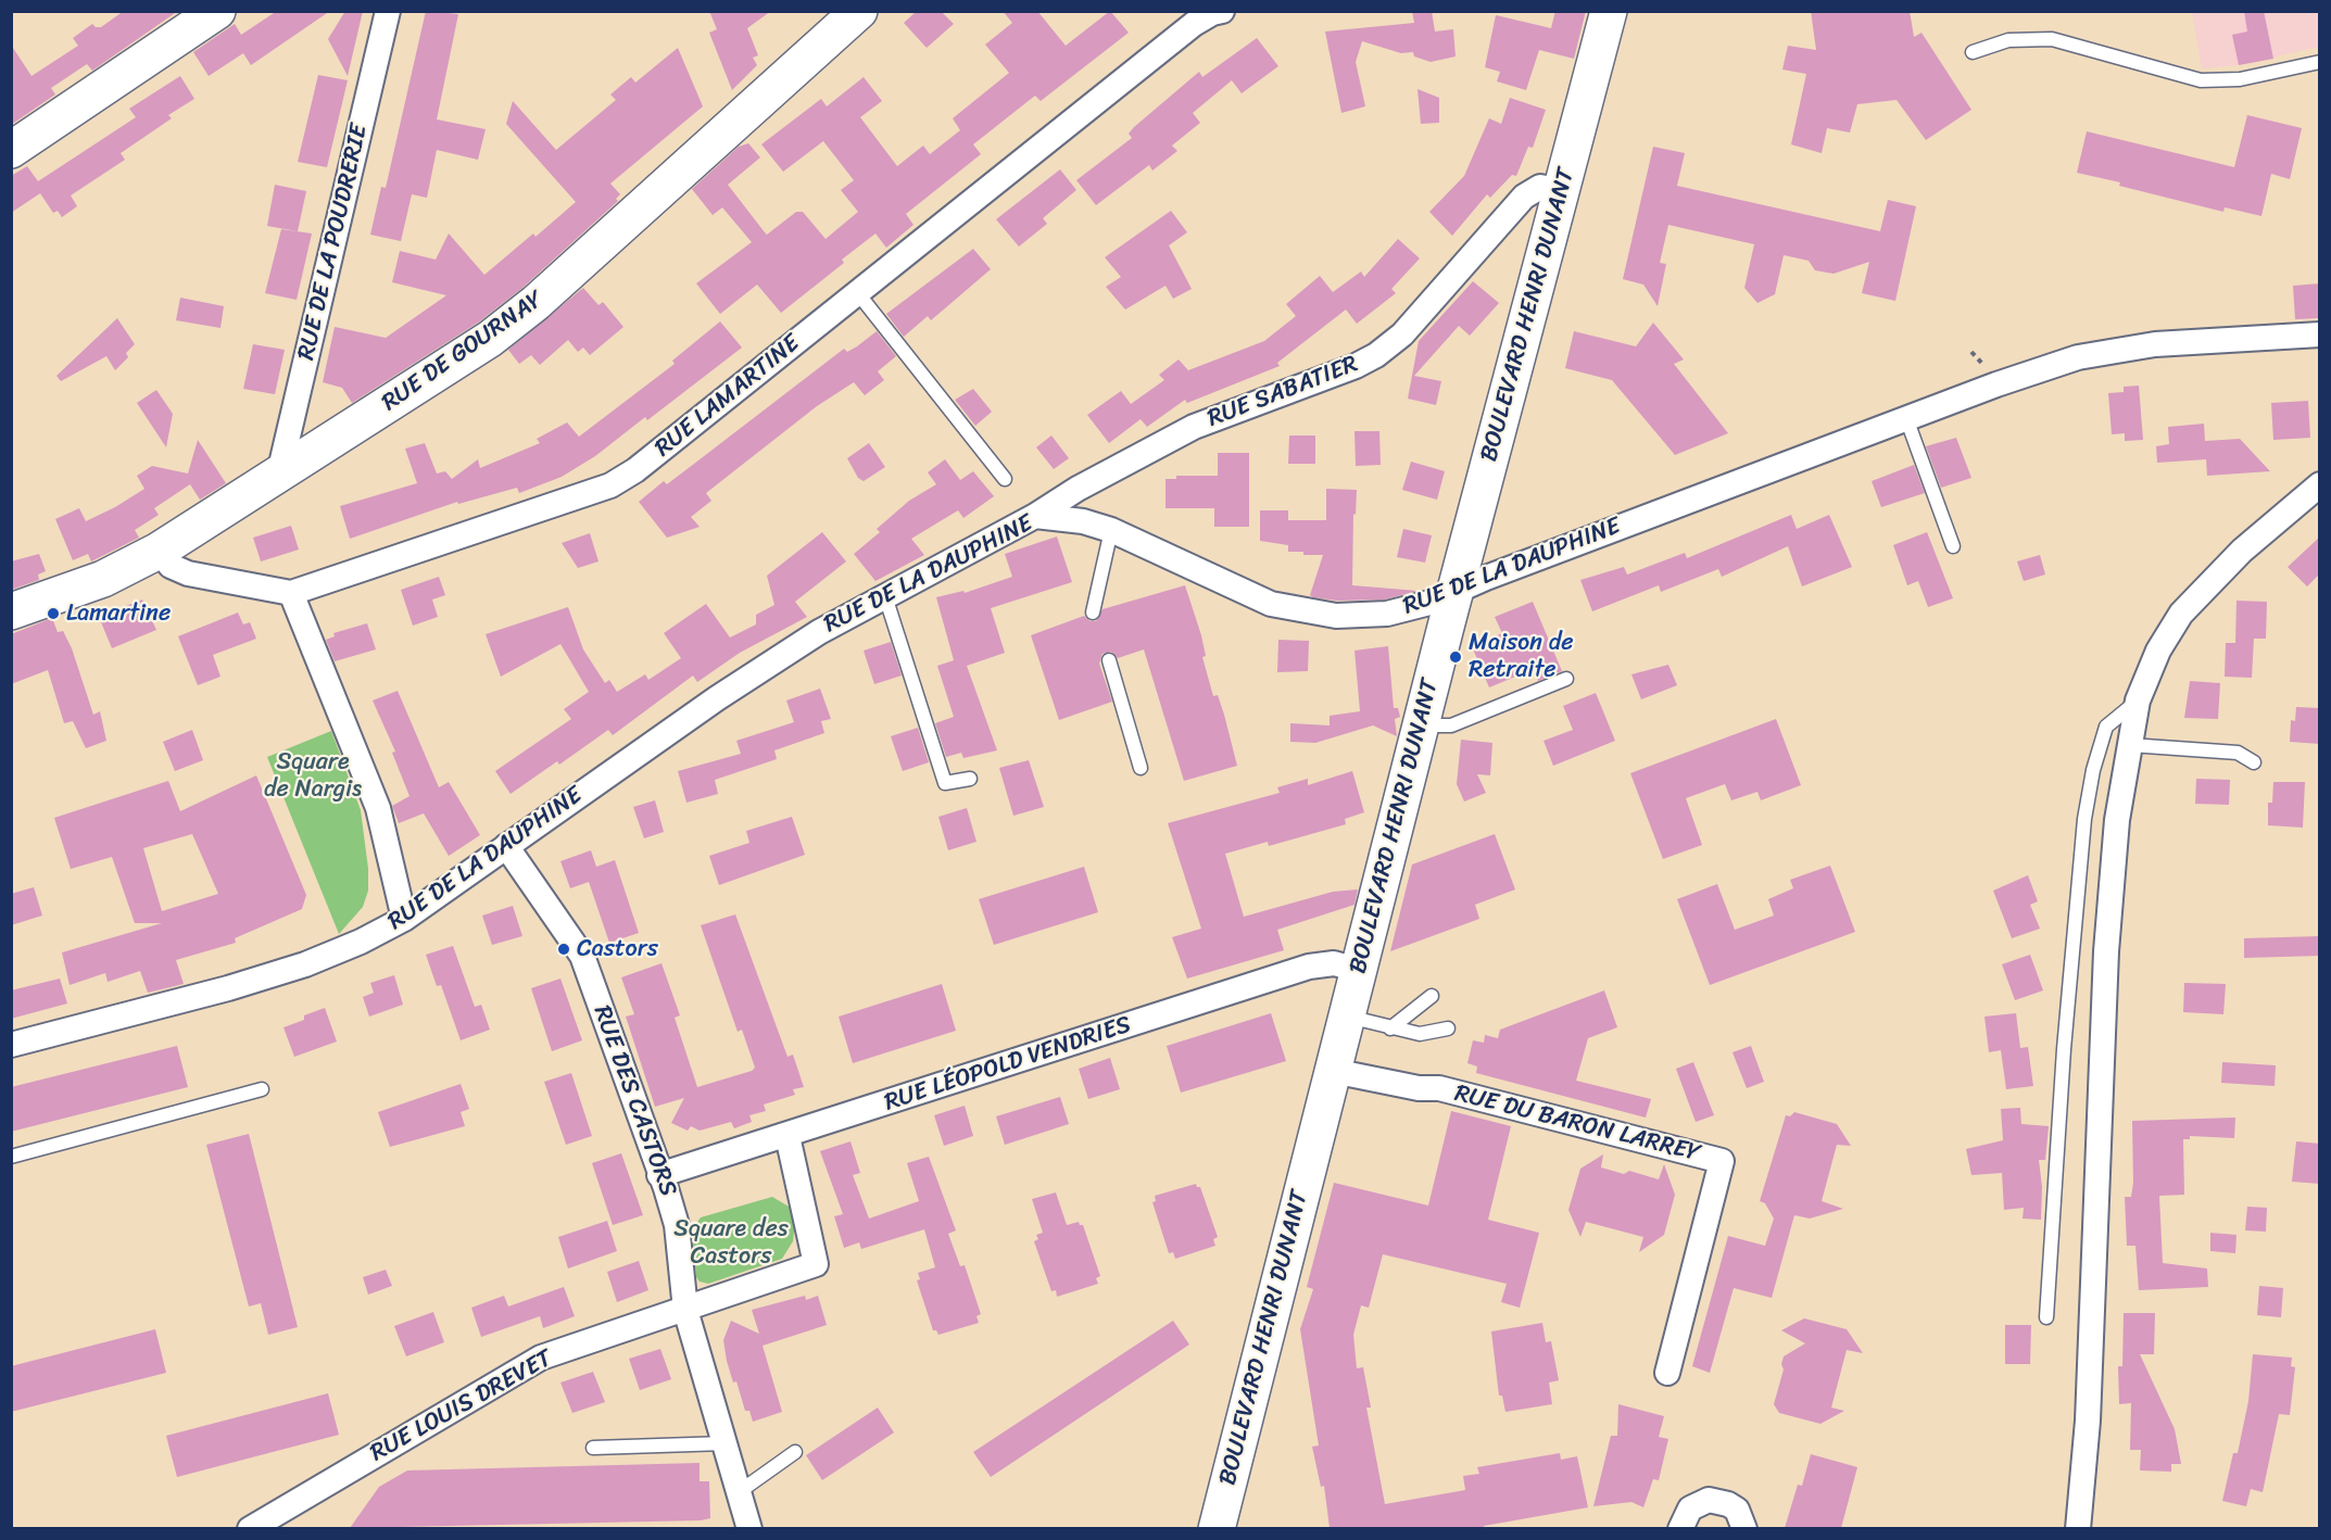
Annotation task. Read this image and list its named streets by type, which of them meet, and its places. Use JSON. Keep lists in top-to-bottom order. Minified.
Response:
{"streets":{"main road":["BOULEVARD HENRI DUNANT","RUE DE GOURNAY"],"street":["RUE DE LA POUDRERIE","RUE SABATIER","RUE LAMARTINE","RUE DE LA DAUPHINE","RUE LÉOPOLD VENDRIES","RUE DES CASTORS","RUE DU BARON LARREY","RUE LOUIS DREVET"]},"crossings":[["RUE DE LA POUDRERIE","RUE DE GOURNAY"],["BOULEVARD HENRI DUNANT","RUE SABATIER"],["BOULEVARD HENRI DUNANT","RUE DE LA DAUPHINE"],["BOULEVARD HENRI DUNANT","RUE LÉOPOLD VENDRIES"],["BOULEVARD HENRI DUNANT","RUE DU BARON LARREY"],["RUE DE GOURNAY","RUE LAMARTINE"],["RUE SABATIER","RUE DE LA DAUPHINE"],["RUE DE LA DAUPHINE","RUE DES CASTORS"],["RUE LÉOPOLD VENDRIES","RUE DES CASTORS"],["RUE LÉOPOLD VENDRIES","RUE LOUIS DREVET"],["RUE DES CASTORS","RUE LOUIS DREVET"]],"parks":["Square de Nargis","Square des Castors"],"places":["Lamartine","Maison de Retraite","Castors"]}
